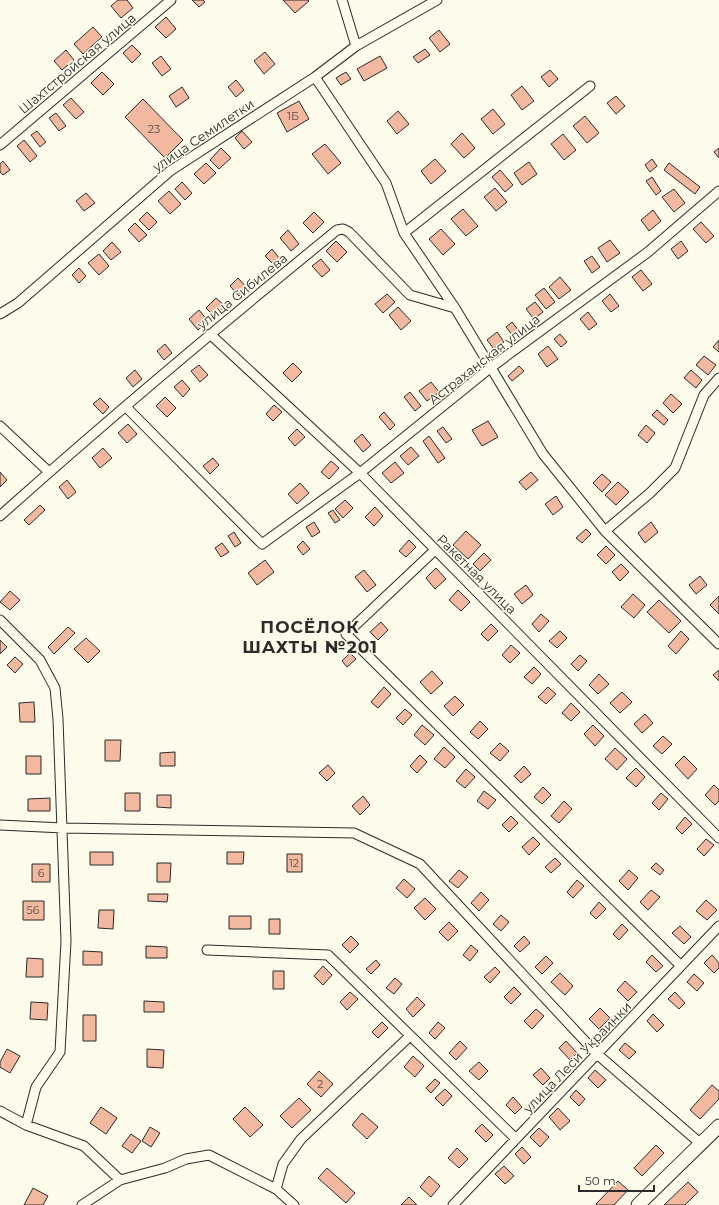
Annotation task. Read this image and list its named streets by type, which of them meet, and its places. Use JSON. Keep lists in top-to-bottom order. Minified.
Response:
{"streets":{"street":["Шахтстройская улица","улица Семилетки","улица Сибилева","Астраханская улица","Ракетная улица","улица Леси Украинки"]},"crossings":[["улица Сибилева","Астраханская улица"],["улица Сибилева","Ракетная улица"],["Астраханская улица","Ракетная улица"]],"districts":["ПОСЁЛОК ШАХТЫ №201"],"house_numbers":["1Б","23","12","6","56","2"],"scale_bar":"50 m"}
